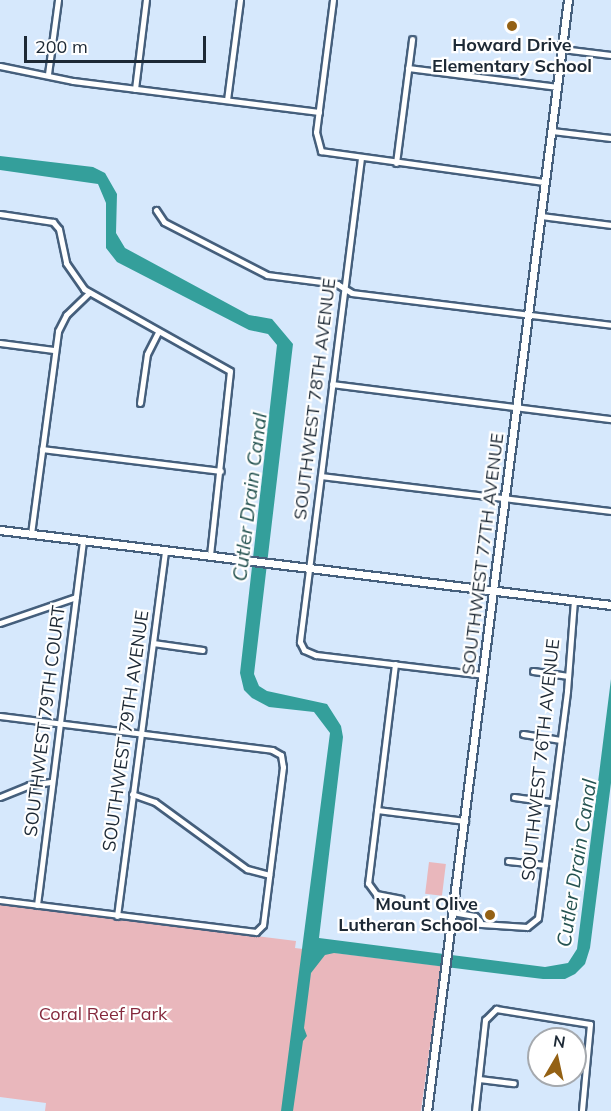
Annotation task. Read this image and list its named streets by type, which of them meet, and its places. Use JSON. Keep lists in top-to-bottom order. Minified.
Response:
{"streets":{"street":["SOUTHWEST 78TH AVENUE","SOUTHWEST 77TH AVENUE","SOUTHWEST 79TH COURT","SOUTHWEST 79TH AVENUE","SOUTHWEST 76TH AVENUE"]},"water":["Cutler Drain Canal"],"parks":["Coral Reef Park"],"places":["Howard Drive Elementary School","Mount Olive Lutheran School"],"scale_bar":"200 m","north":"top"}
